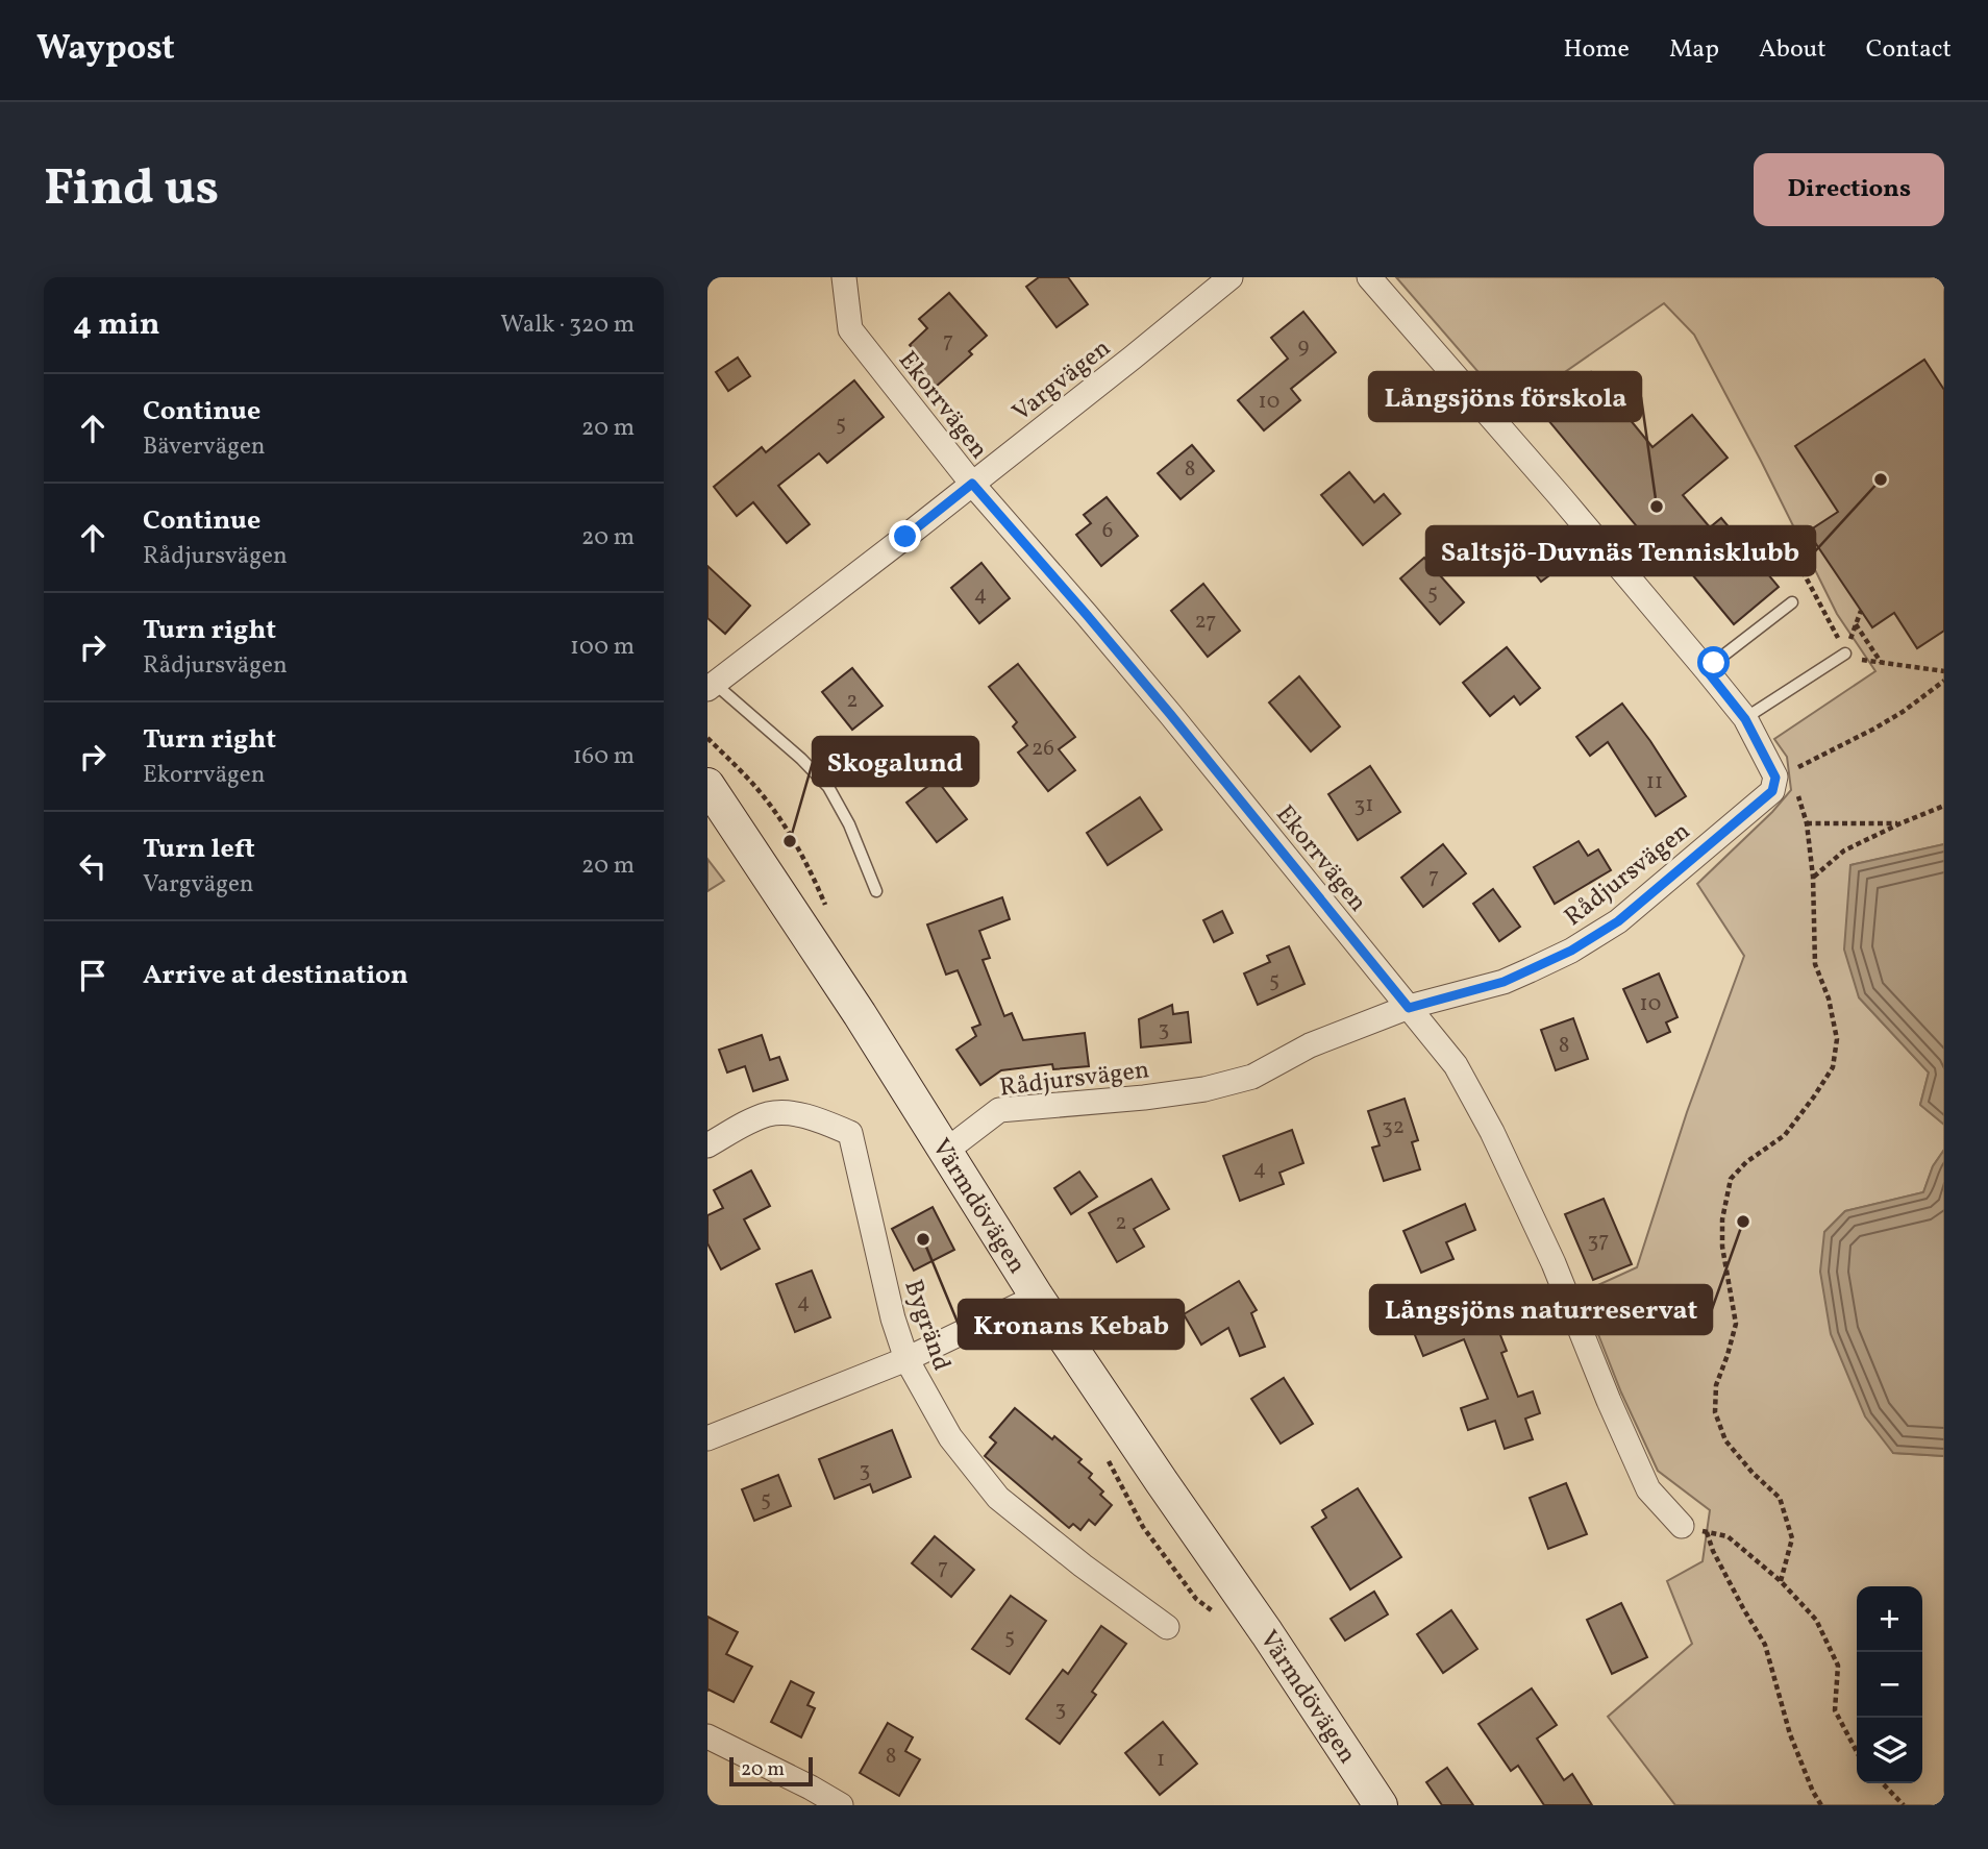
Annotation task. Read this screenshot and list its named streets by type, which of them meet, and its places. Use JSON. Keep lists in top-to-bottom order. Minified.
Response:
{"streets":{"main road":["Värmdövägen"],"street":["Vargvägen","Ekorrvägen","Rådjursvägen","Bygränd"]},"crossings":[["Vargvägen","Ekorrvägen"],["Ekorrvägen","Rådjursvägen"],["Rådjursvägen","Värmdövägen"]],"places":["Saltsjö-Duvnäs Tennisklubb","Långsjöns förskola","Skogalund","Långsjöns naturreservat","Kronans Kebab"],"house_numbers":["7","9","10","5","8","6","5","4","27","2","26","11","31","7","5","10","3","8","32","4","2","37","4","3","5","7","5","3","8","1"],"scale_bar":"20 m","page":{"header":"Waypost","nav":["Home","Map","About","Contact"],"buttons":"Directions","title":"Find us","heading":["4 min","Walk · 320 m"],"list":[["Continue","Bävervägen","20 m"],["Continue","Rådjursvägen","20 m"],["Turn right","Rådjursvägen","100 m"],["Turn right","Ekorrvägen","160 m"],["Turn left","Vargvägen","20 m"],"Arrive at destination"],"map_buttons":["+","−"],"scale":"20 m"}}
